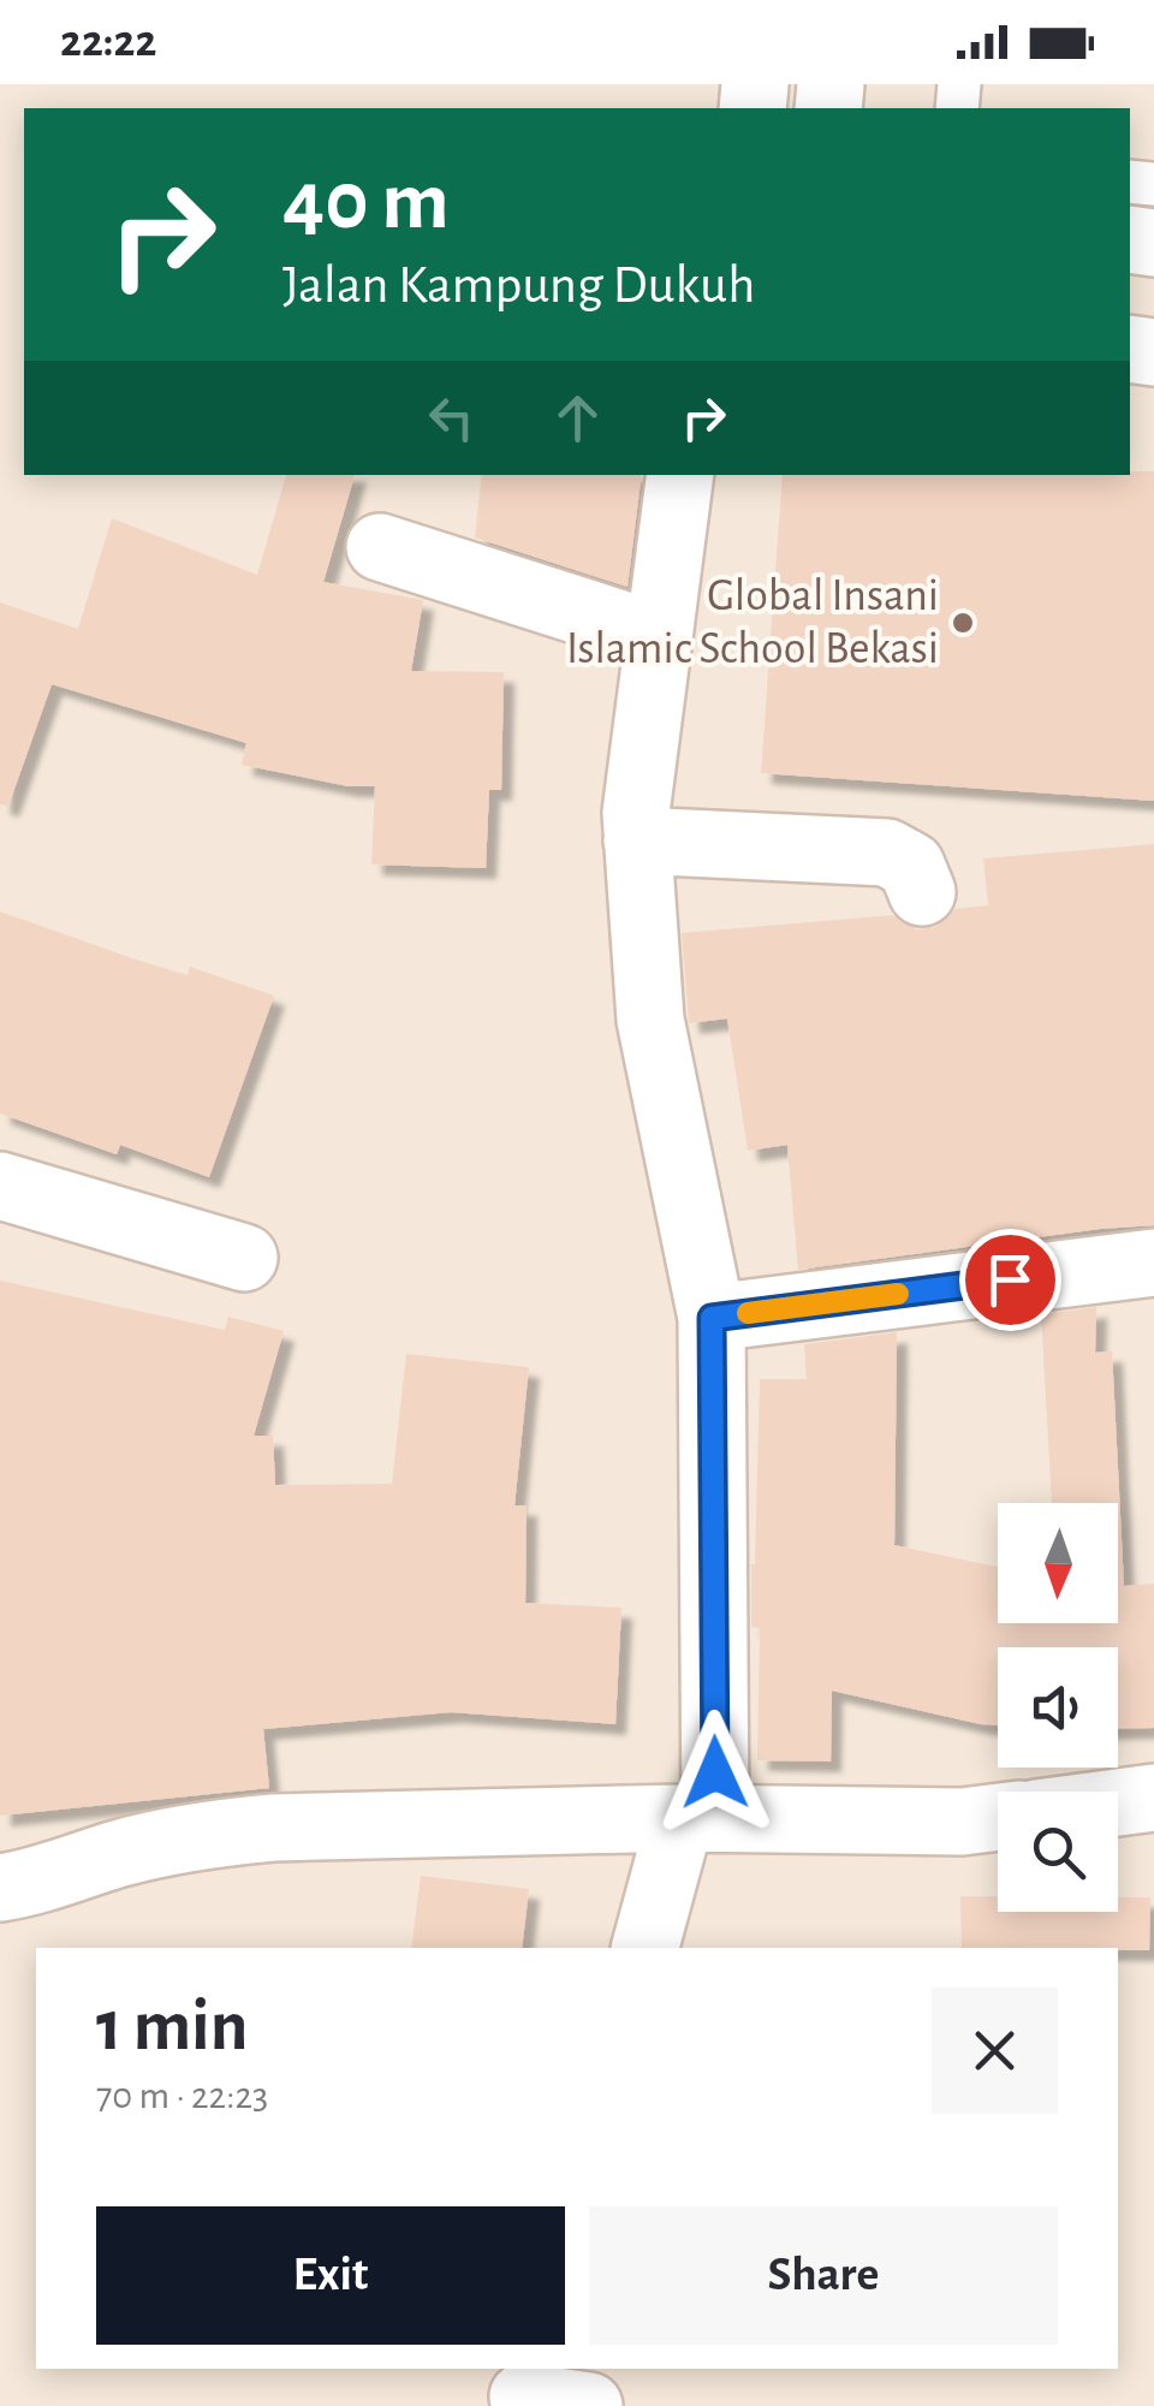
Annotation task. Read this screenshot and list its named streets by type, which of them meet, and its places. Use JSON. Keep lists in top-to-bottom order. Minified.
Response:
{"places":["Global Insani Islamic School Bekasi"],"north":"bottom","page":{"status":"22:22","turn":["40 m","Jalan Kampung Dukuh"],"heading":["1 min","70 m · 22:23"],"buttons":["Exit","Share"]}}
